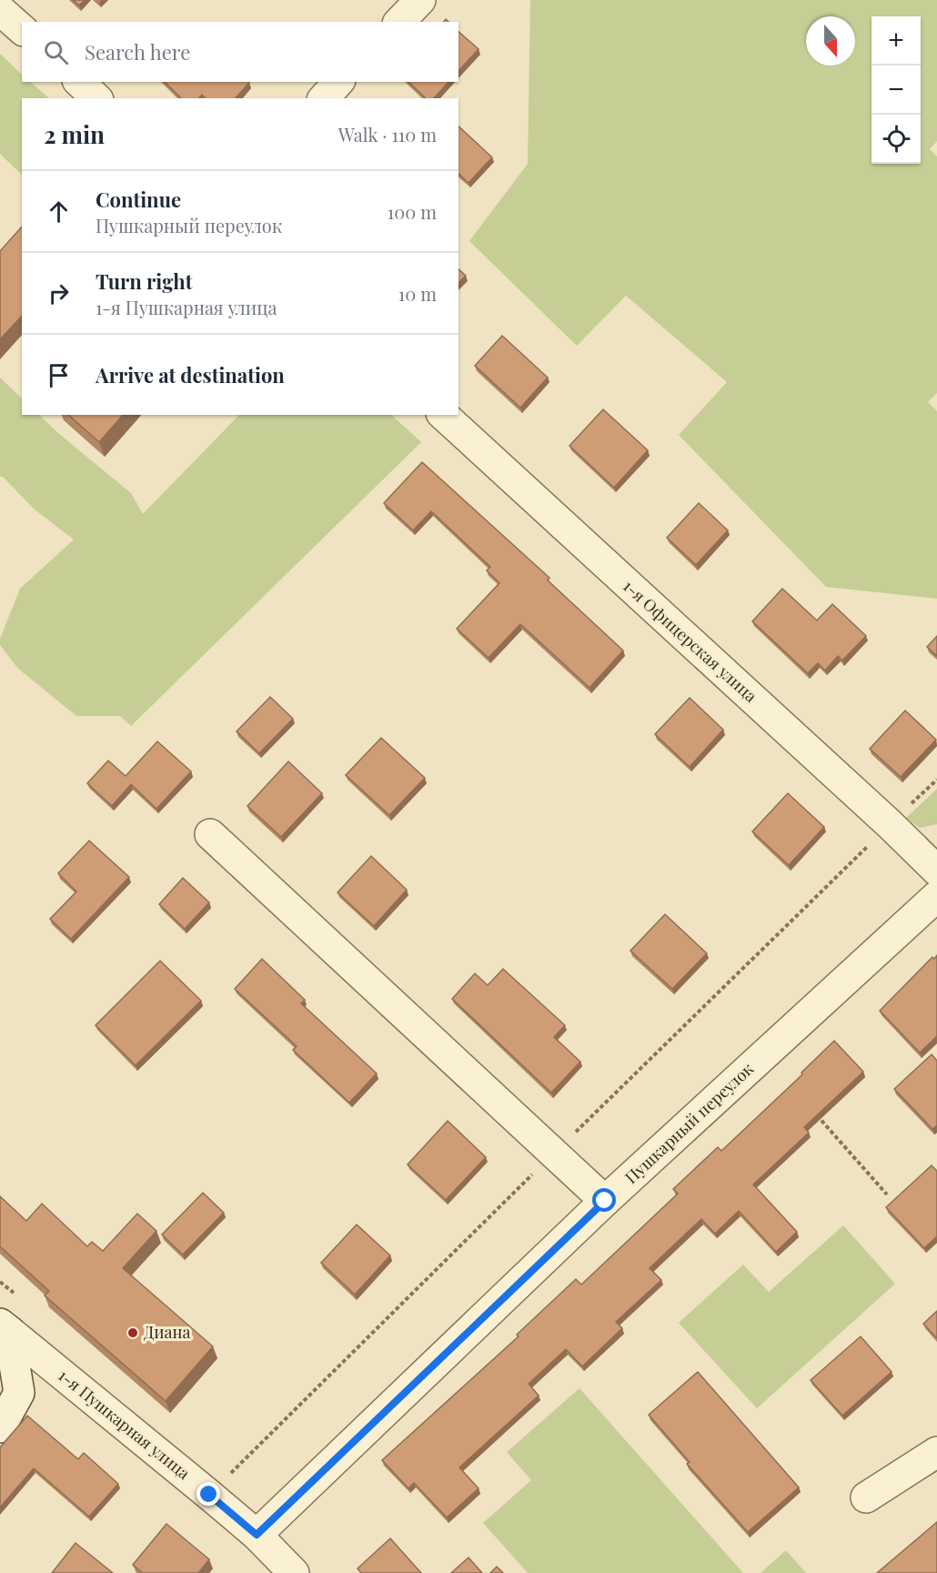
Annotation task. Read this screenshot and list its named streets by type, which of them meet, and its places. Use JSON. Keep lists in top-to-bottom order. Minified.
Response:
{"streets":{"street":["1-я Офицерская улица","Пушкарный переулок","1-я Пушкарная улица"]},"crossings":[["Пушкарный переулок","1-я Пушкарная улица"]],"places":["Диана"],"north":"bottom","page":{"map_buttons":["+","−"],"search":"Search here","heading":["2 min","Walk · 110 m"],"list":[["Continue","Пушкарный переулок","100 m"],["Turn right","1-я Пушкарная улица","10 m"],"Arrive at destination"]}}
